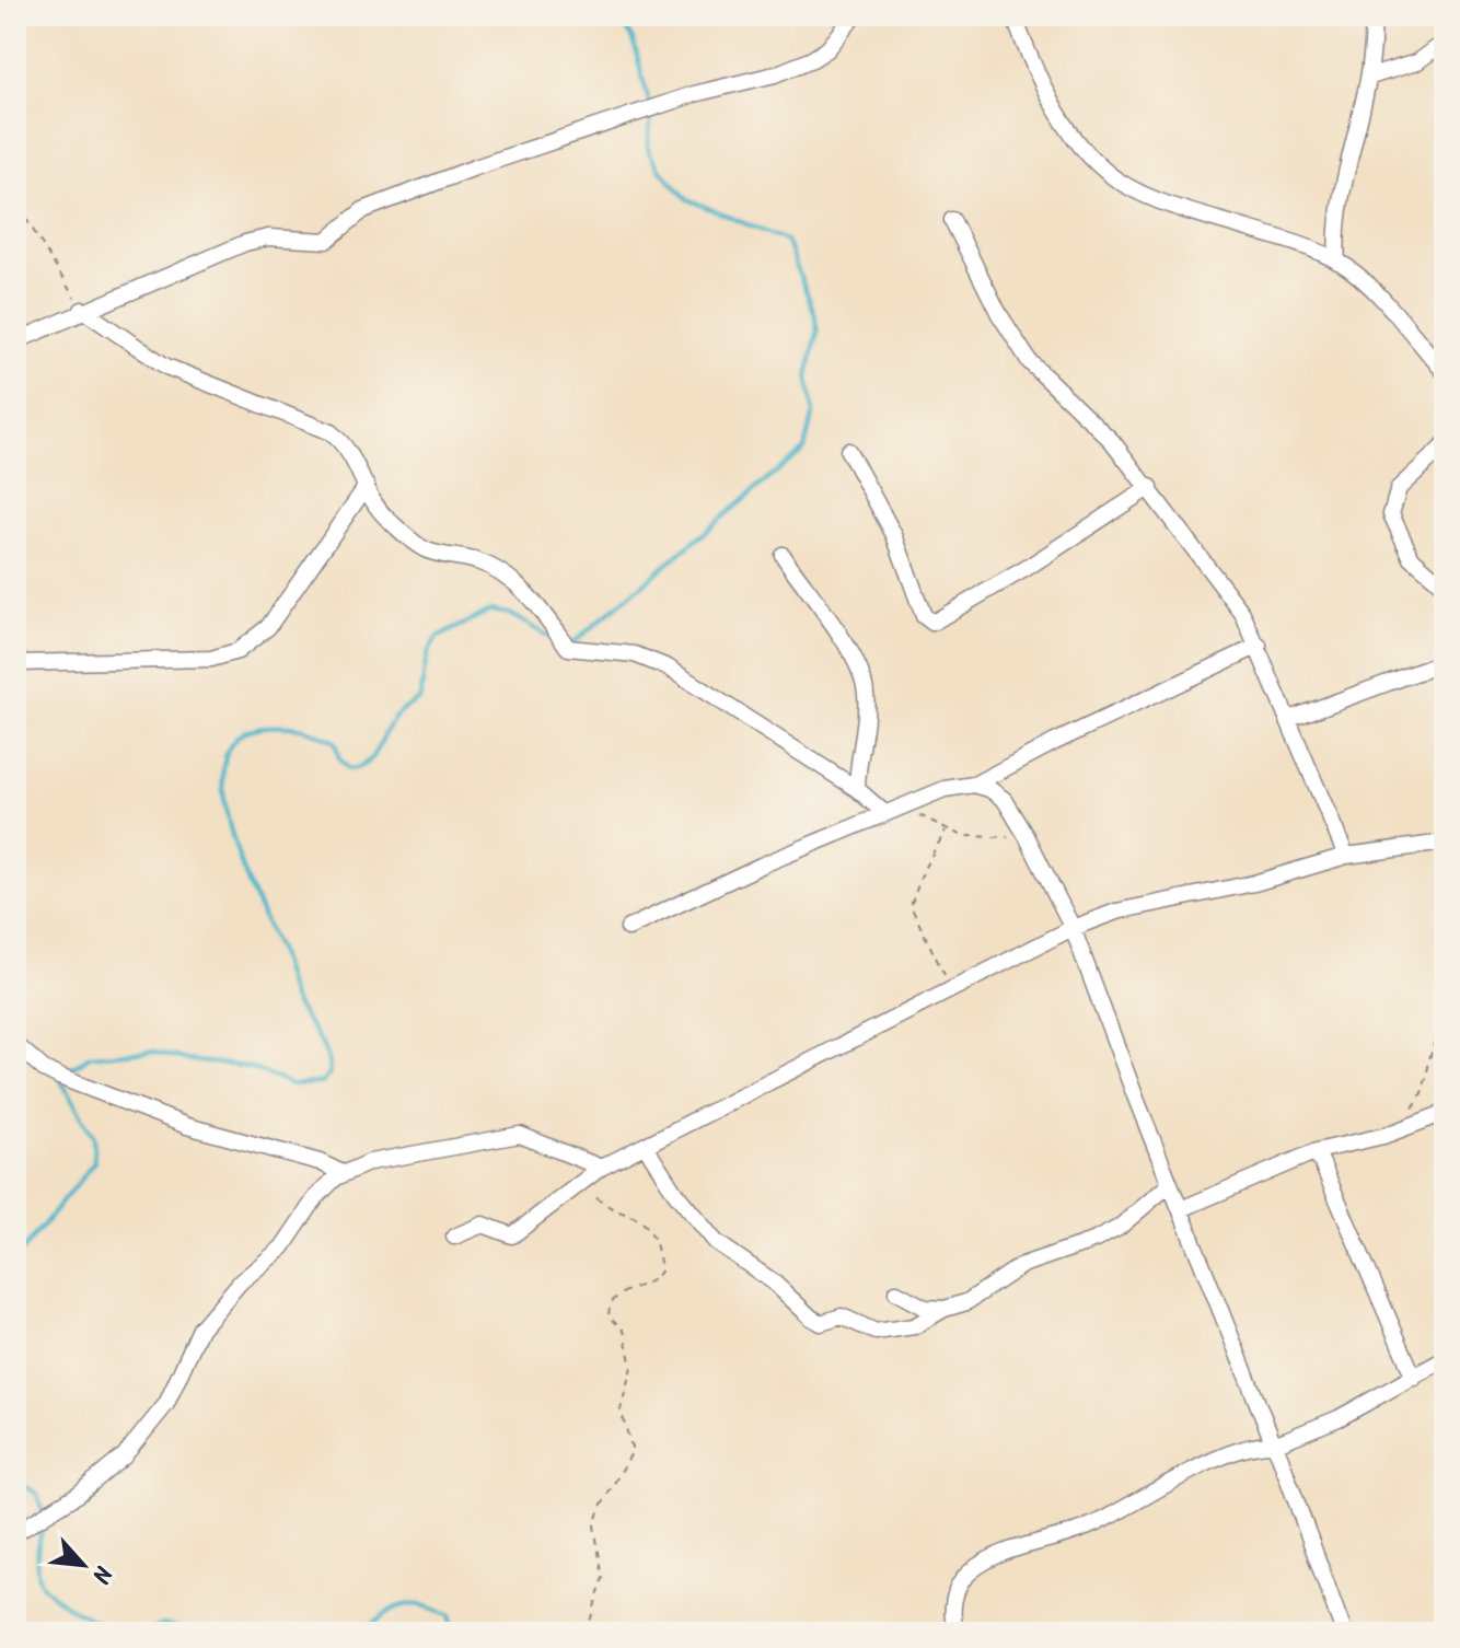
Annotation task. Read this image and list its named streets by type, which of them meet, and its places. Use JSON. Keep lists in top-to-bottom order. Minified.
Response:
{"north":"bottom right"}
